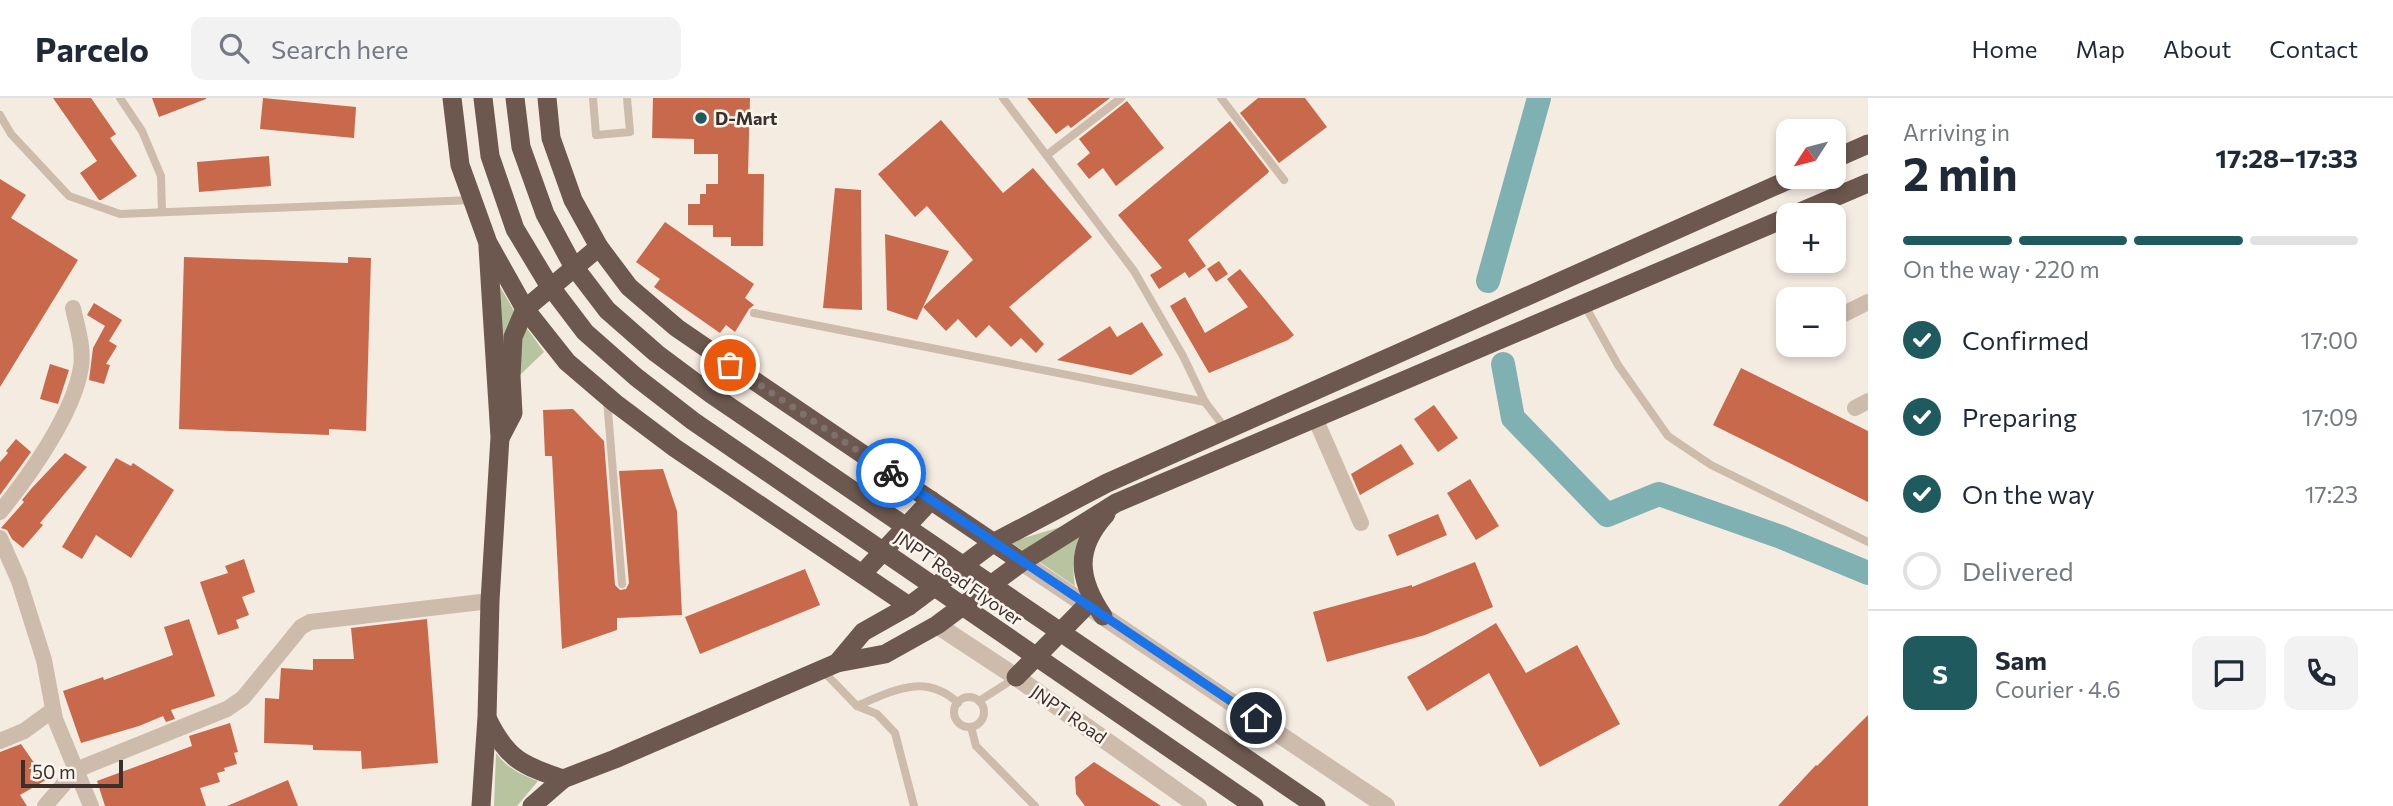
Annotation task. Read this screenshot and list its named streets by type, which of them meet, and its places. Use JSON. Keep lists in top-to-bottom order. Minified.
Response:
{"streets":{"highway":["JNPT Road Flyover"],"street":["JNPT Road"]},"places":["D-Mart"],"scale_bar":"50 m","north":"bottom left","page":{"header":"Parcelo","search":"Search here","nav":["Home","Map","About","Contact"],"heading":["2 min","Arriving in","17:28–17:33"],"panel":["Sam","Courier · 4.6"],"map_buttons":["+","−"],"bar":"On the way · 220 m","list":[["Confirmed","17:00"],["Preparing","17:09"],["On the way","17:23"],"Delivered"],"round":"S","scale":"50 m"}}
